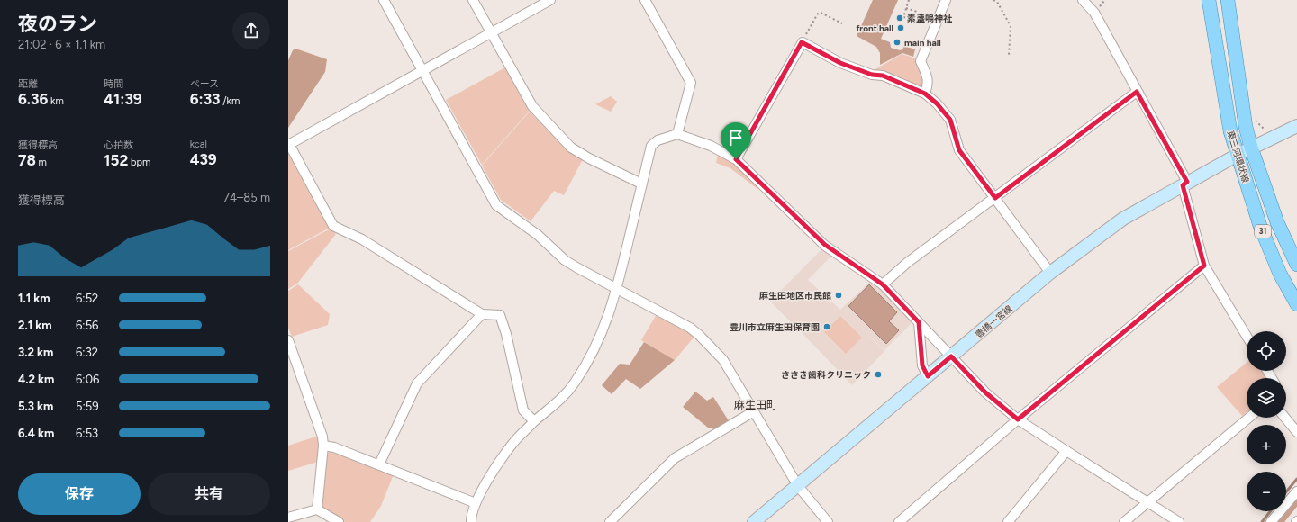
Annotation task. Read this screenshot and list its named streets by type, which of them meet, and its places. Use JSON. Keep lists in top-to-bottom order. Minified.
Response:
{"streets":{"main road":["東三河環状線","31","豊橋一宮線"]},"crossings":[["東三河環状線","豊橋一宮線"]],"districts":["麻生田町"],"places":["素盞嗚神社","front hall","main hall","麻生田地区市民館","豊川市立麻生田保育園","ささき歯科クリニック"],"page":{"heading":["夜のラン","21:02 · 6 × 1.1 km"],"stats":[["距離","6.36 km"],["時間","41:39"],["ペース","6:33 /km"],["獲得標高","78 m"],["心拍数","152 bpm"],["kcal","439"]],"chart":["獲得標高","74–85 m"],"list":[{"name":"1.1 km","note":"6:52"},{"name":"2.1 km","note":"6:56"},{"name":"3.2 km","note":"6:32"},{"name":"4.2 km","note":"6:06"},{"name":"5.3 km","note":"5:59"},{"name":"6.4 km","note":"6:53"}],"map_buttons":["+","−"],"buttons":["保存","共有"]}}
